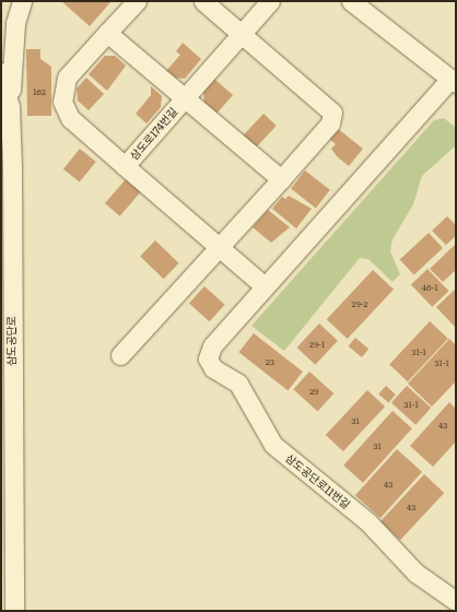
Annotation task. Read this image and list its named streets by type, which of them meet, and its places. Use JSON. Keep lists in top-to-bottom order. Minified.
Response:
{"streets":{"street":["삼도로174번길","삼도공단로","삼도공단로11번길"]},"crossings":[["삼도로174번길","삼도공단로11번길"]],"house_numbers":["162","46-1","29-2","29-1","31-1","23","31-1","29","31-1","31","43","31","43","43"]}
